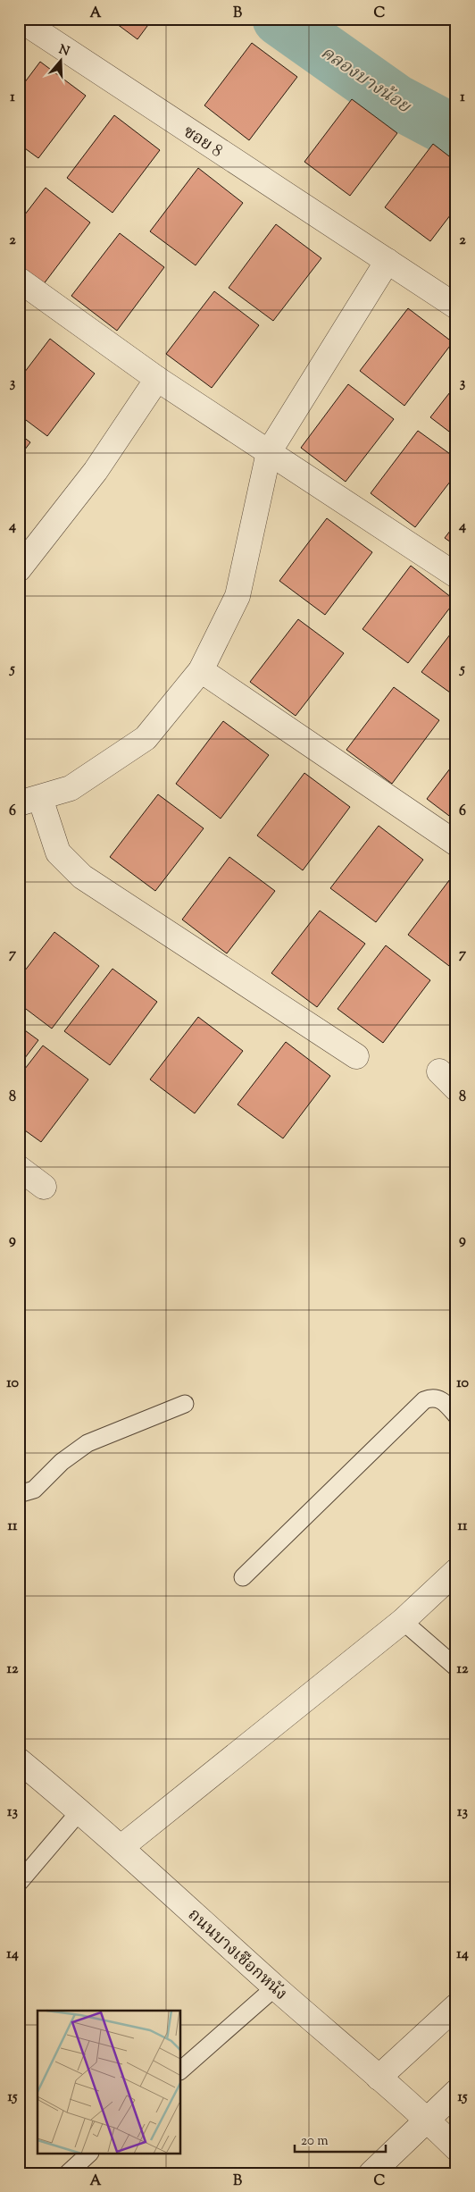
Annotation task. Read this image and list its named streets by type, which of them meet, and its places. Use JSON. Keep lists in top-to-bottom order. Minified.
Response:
{"streets":{"street":["ซอย 8","ถนนบางเชือกหนัง"]},"water":["คลองบางน้อย"],"scale_bar":"20 m","north":"top","grid":{"columns":["A","B","C"],"rows":["1","2","3","4","5","6","7","8","9","10","11","12","13","14","15"]}}
